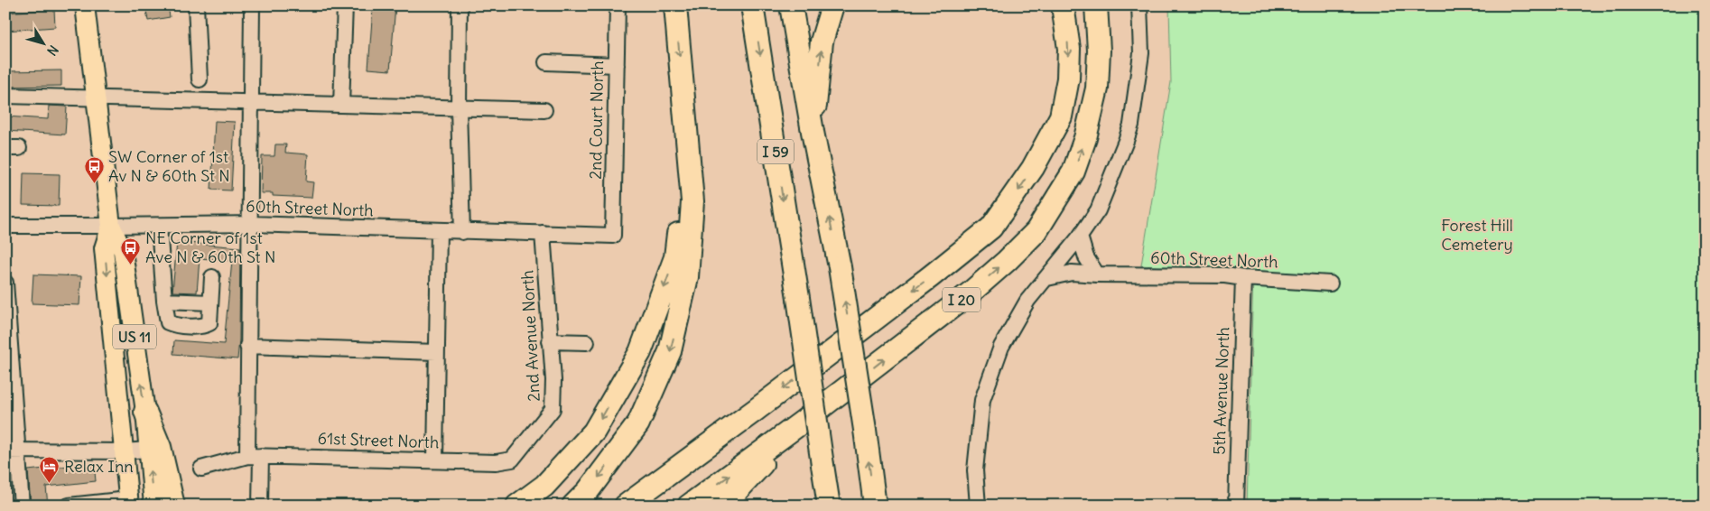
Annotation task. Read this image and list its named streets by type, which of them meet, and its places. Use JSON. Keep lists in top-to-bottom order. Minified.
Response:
{"streets":{"highway":["I 59","I 20"],"main road":["US 11"],"street":["2nd Court North","60th Street North","2nd Avenue North","5th Avenue North","61st Street North"]},"crossings":[["2nd Court North","60th Street North"],["60th Street North","2nd Avenue North"],["60th Street North","US 11"],["60th Street North","5th Avenue North"],["2nd Avenue North","61st Street North"]],"parks":["Forest Hill Cemetery"],"places":{"bus stop":["SW Corner of 1st Av N & 60th St N","NE Corner of 1st Ave N & 60th St N"],"hotel":["Relax Inn"]},"north":"bottom right"}
